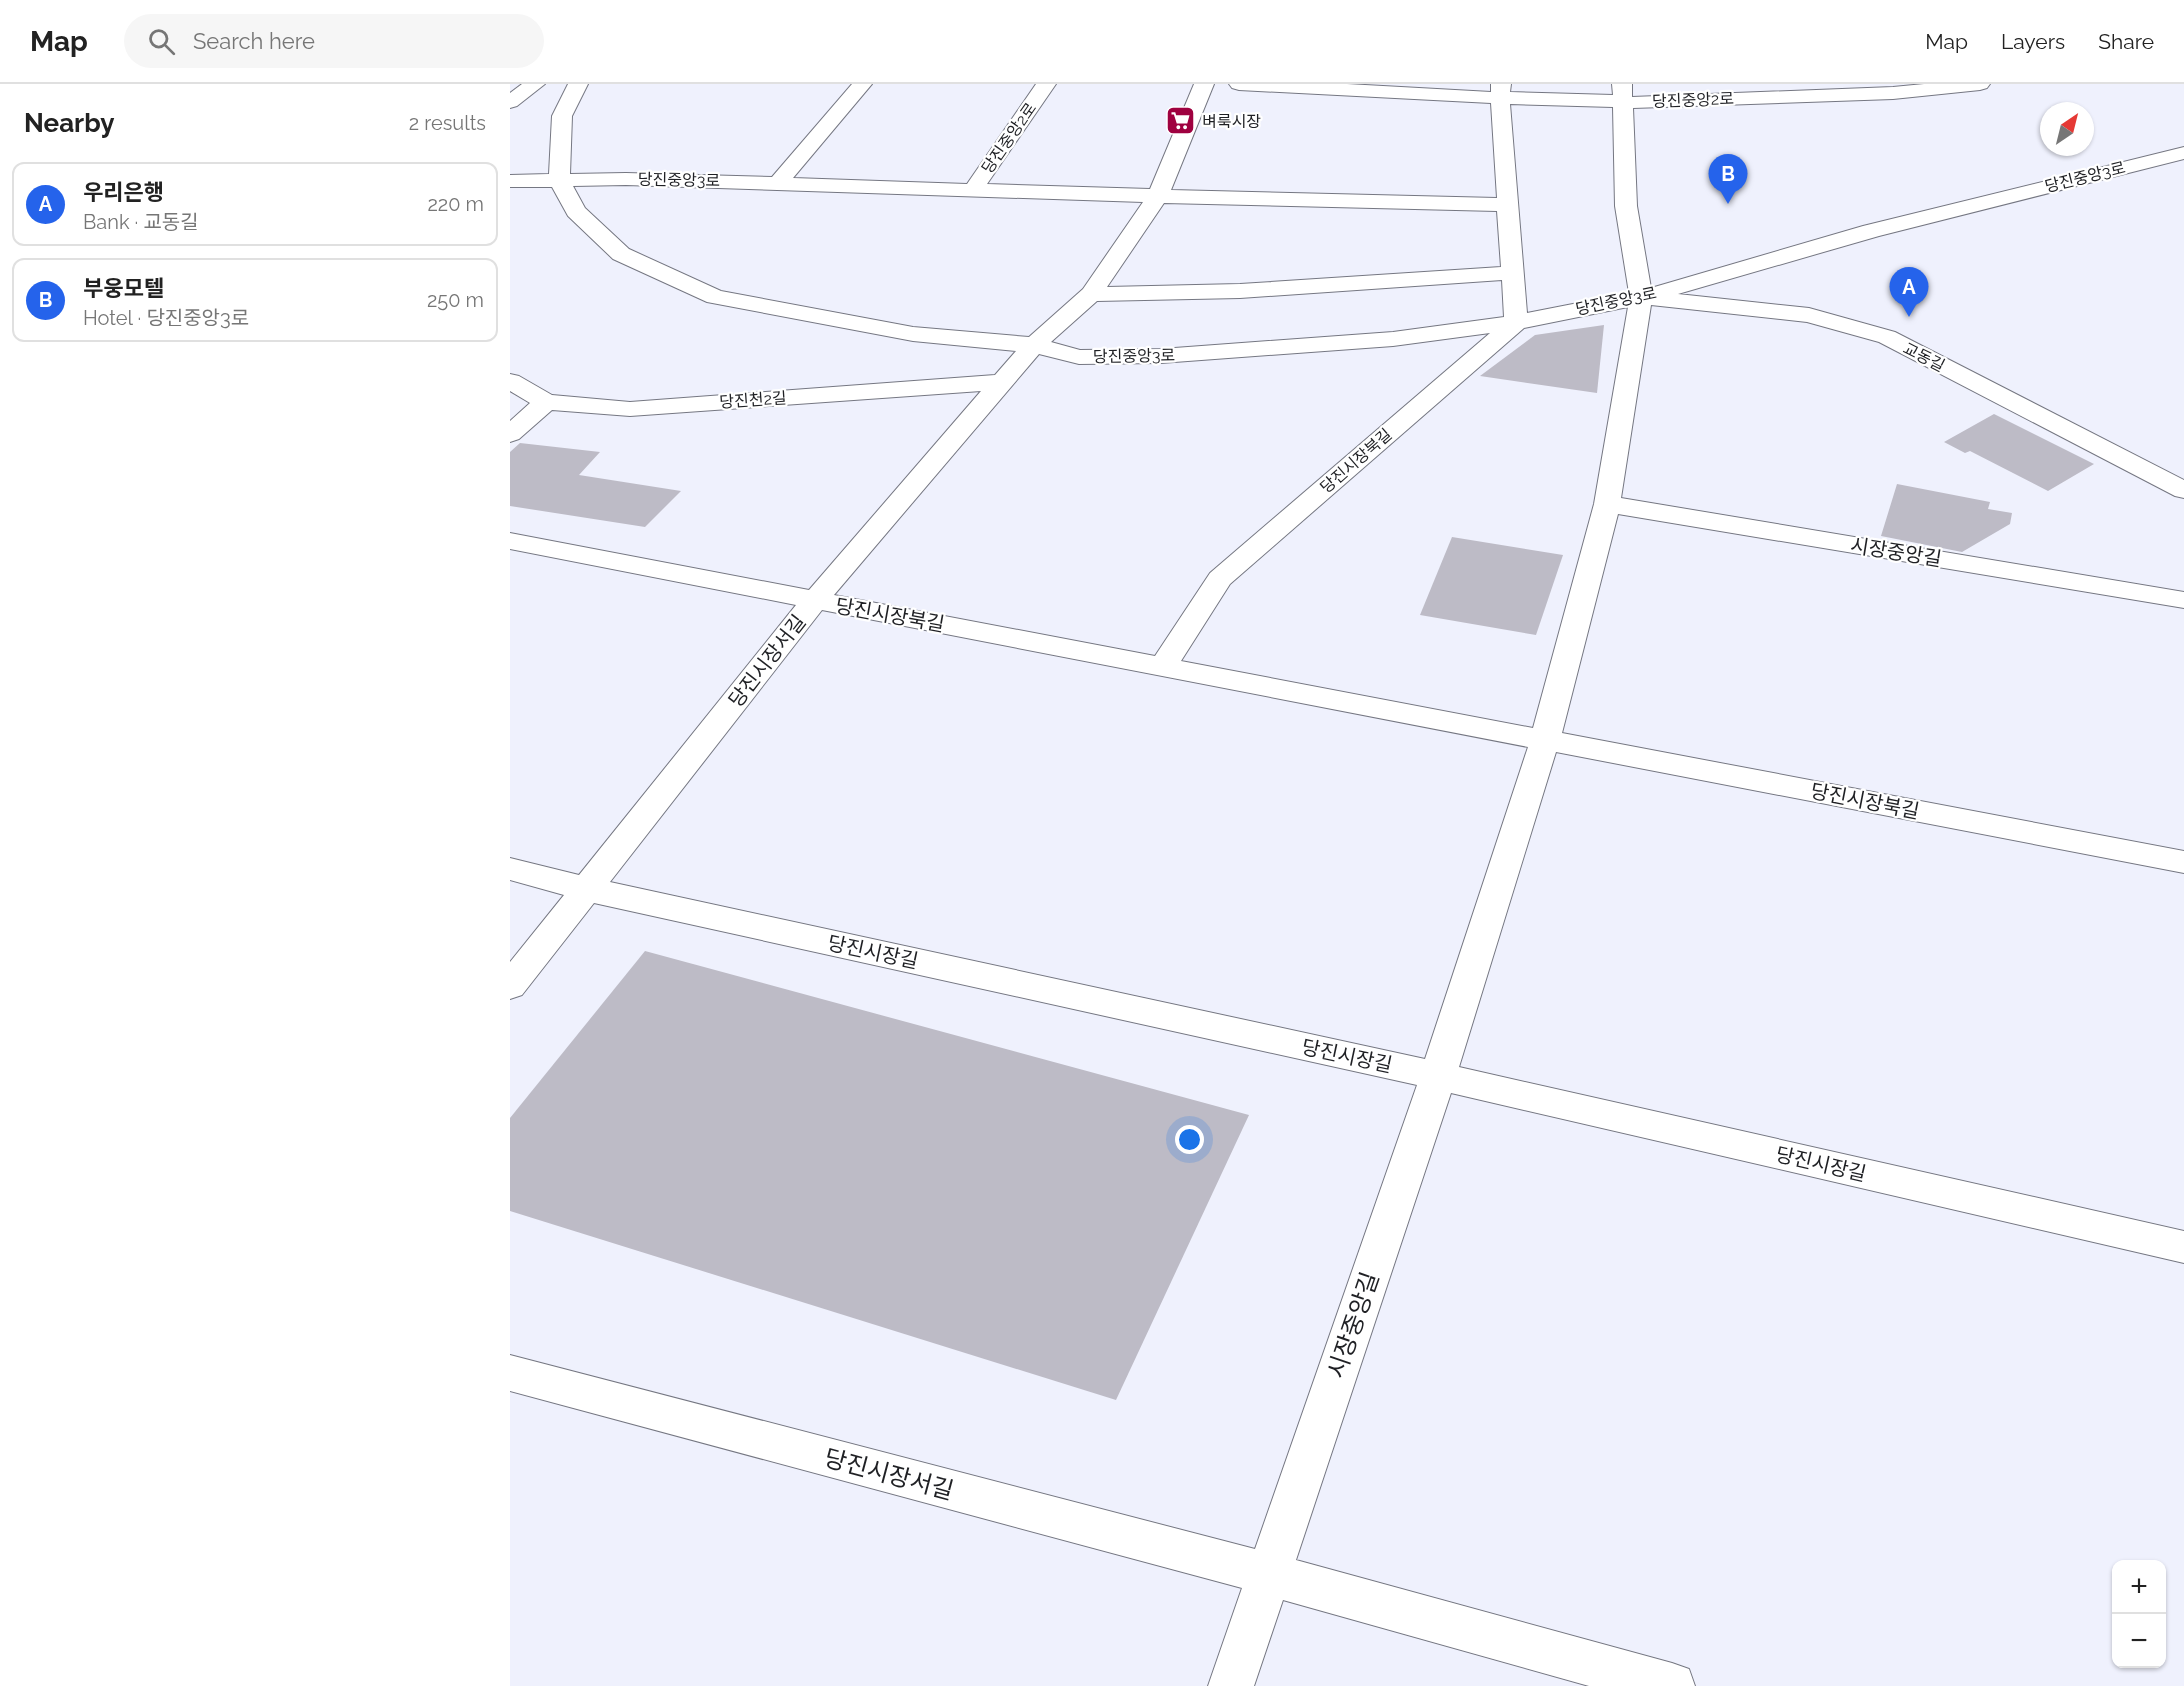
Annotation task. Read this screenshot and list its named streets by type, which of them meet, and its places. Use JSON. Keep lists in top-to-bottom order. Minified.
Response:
{"streets":{"street":["당진중앙2로","당진중앙3로","교동길","당진천2길","당진시장북길","시장중앙길","당진시장서길","당진시장길"]},"crossings":[["당진중앙2로","당진중앙3로"],["당진중앙3로","교동길"],["당진중앙3로","당진시장북길"],["당진중앙3로","당진시장서길"],["당진천2길","당진시장서길"],["당진시장북길","당진시장서길"],["시장중앙길","당진시장서길"],["시장중앙길","당진시장길"],["당진시장서길","당진시장길"]],"places":{"supermarket":["벼룩시장"]},"north":"top right","page":{"header":"Map","search":"Search here","nav":["Map","Layers","Share"],"heading":["Nearby","2 results"],"pins":["B","A"],"list":[{"mark":"A","name":"우리은행","note":"Bank · 교동길","value":"220 m"},{"mark":"B","name":"부웅모텔","note":"Hotel · 당진중앙3로","value":"250 m"}],"map_buttons":["+","−"]}}
